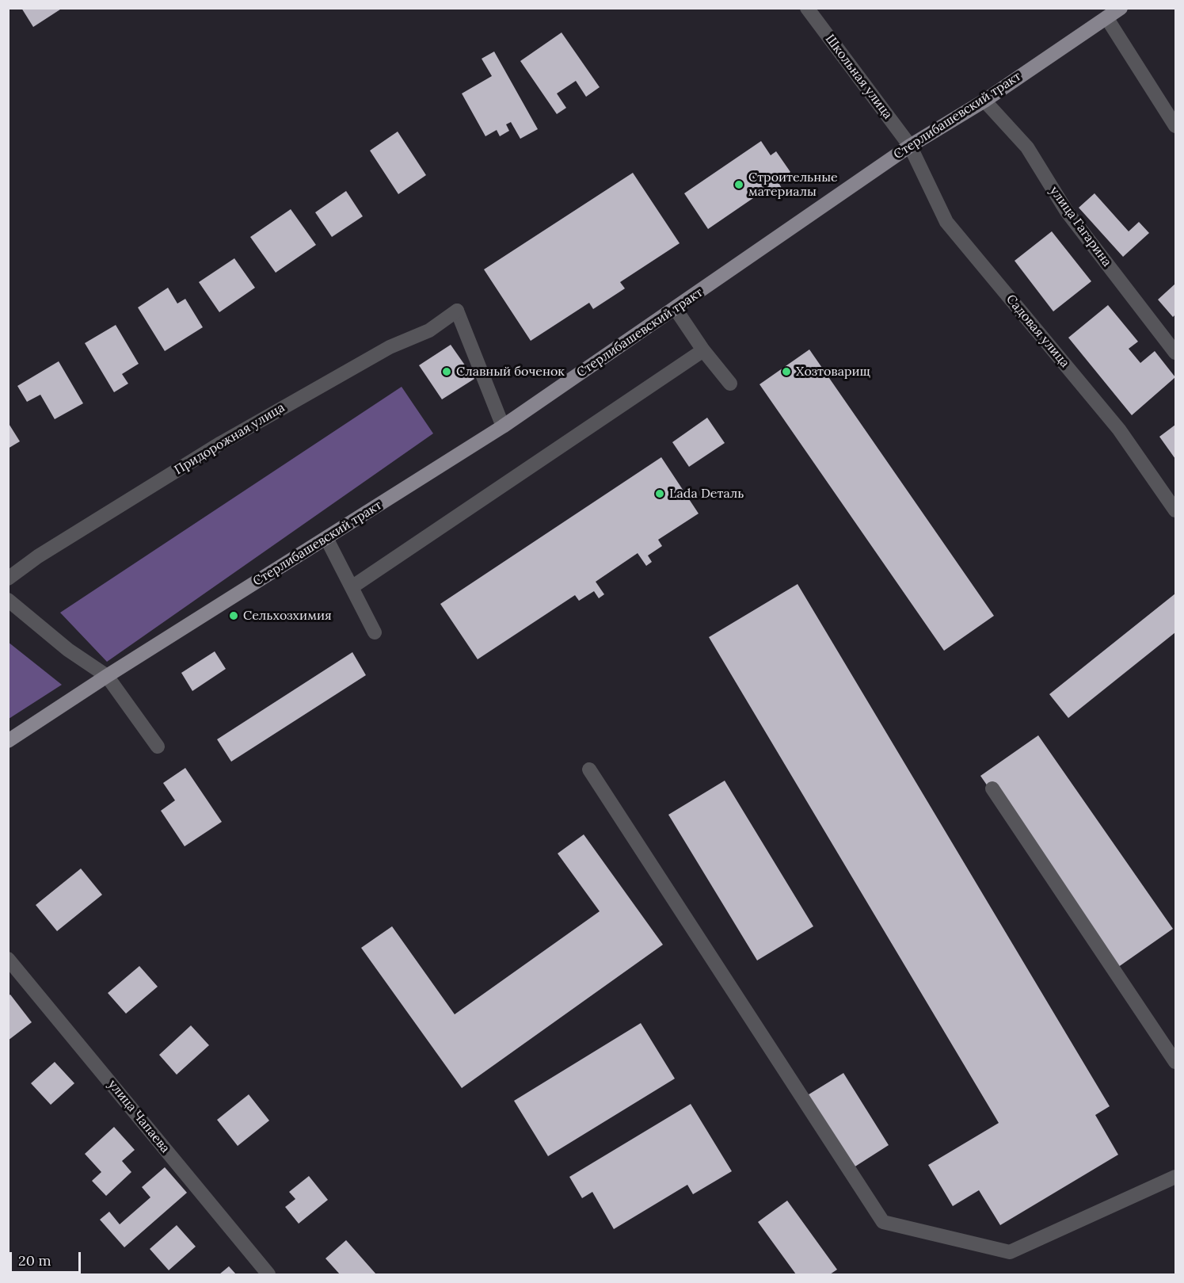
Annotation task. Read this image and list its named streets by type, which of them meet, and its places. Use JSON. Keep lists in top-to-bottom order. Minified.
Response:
{"streets":{"main road":["Стерлибашевский тракт"],"street":["Школьная улица","улица Гагарина","Садовая улица","Придорожная улица","улица Чапаева"]},"crossings":[["Школьная улица","Стерлибашевский тракт"],["Школьная улица","Садовая улица"],["Стерлибашевский тракт","улица Гагарина"],["Стерлибашевский тракт","Садовая улица"],["Стерлибашевский тракт","Придорожная улица"]],"places":["Строительные материалы","Славный боченок","Хозтоварищ","Lada Dеталь","Сельхозхимия"],"scale_bar":"20 m"}
